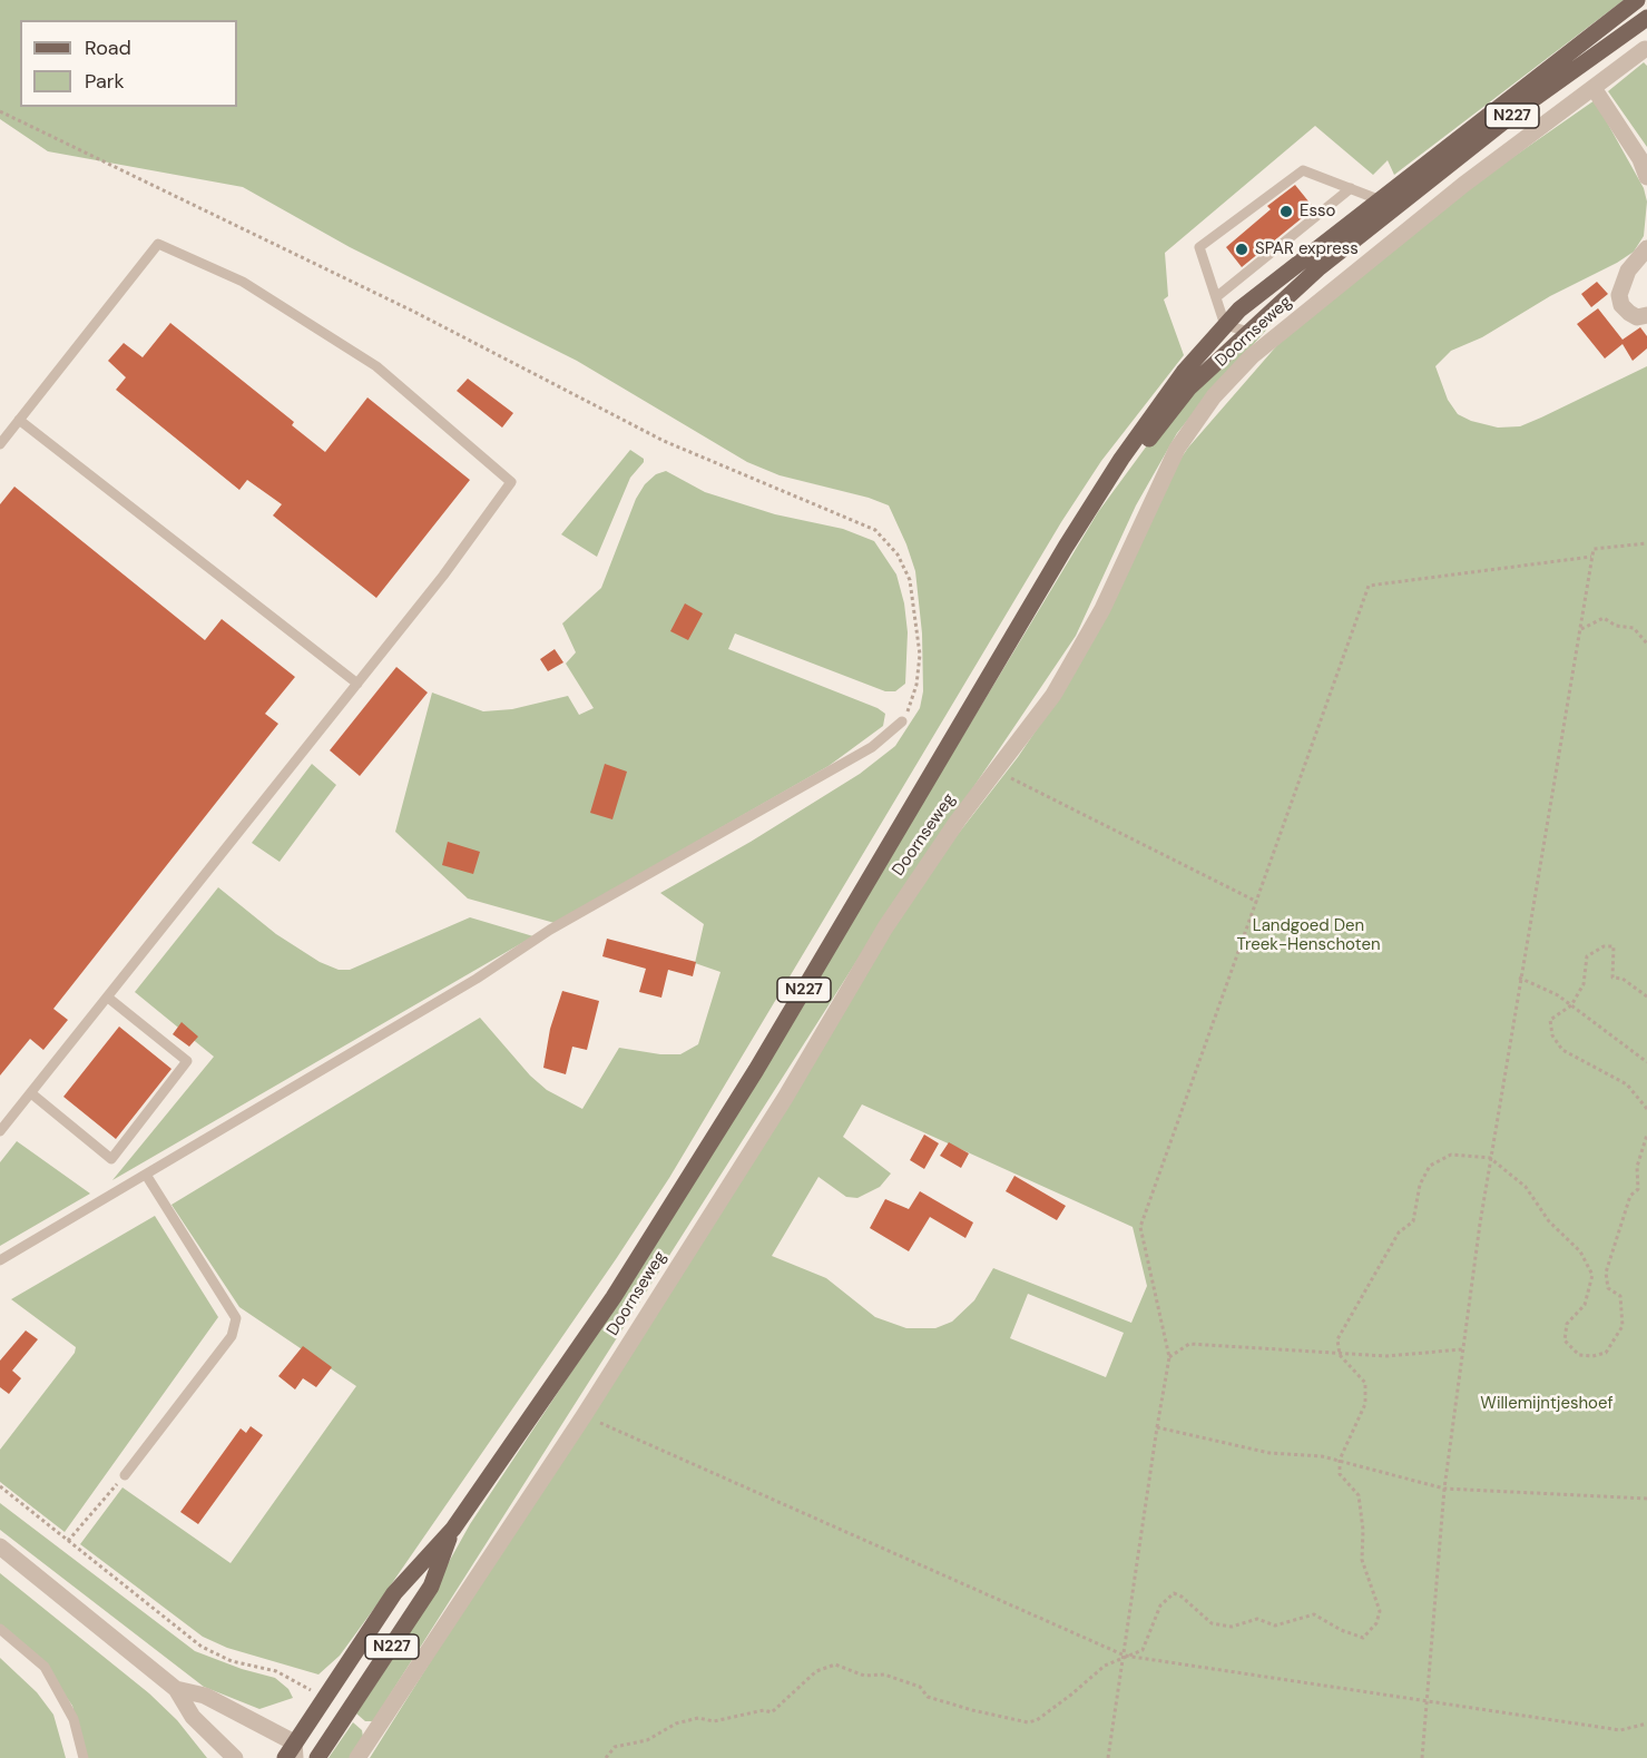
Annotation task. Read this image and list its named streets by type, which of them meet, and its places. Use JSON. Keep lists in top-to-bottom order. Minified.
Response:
{"streets":{"main road":["N227","Doornseweg"]},"parks":["Landgoed Den Treek-Henschoten","Willemijntjeshoef"],"places":["Esso","SPAR express"],"legend":["Road","Park"]}
